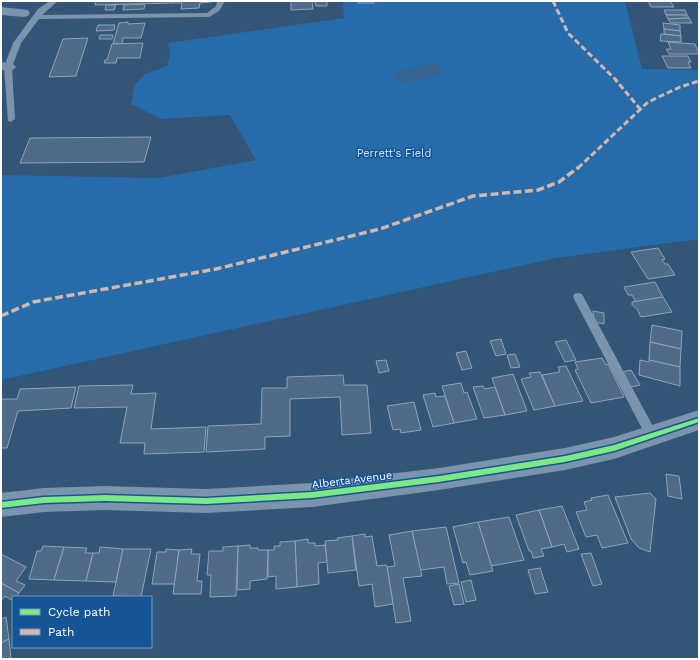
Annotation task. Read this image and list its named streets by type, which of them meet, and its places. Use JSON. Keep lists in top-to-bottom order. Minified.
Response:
{"streets":{"street":["Alberta Avenue"]},"parks":["Perrett's Field"],"legend":["Cycle path","Path"]}
